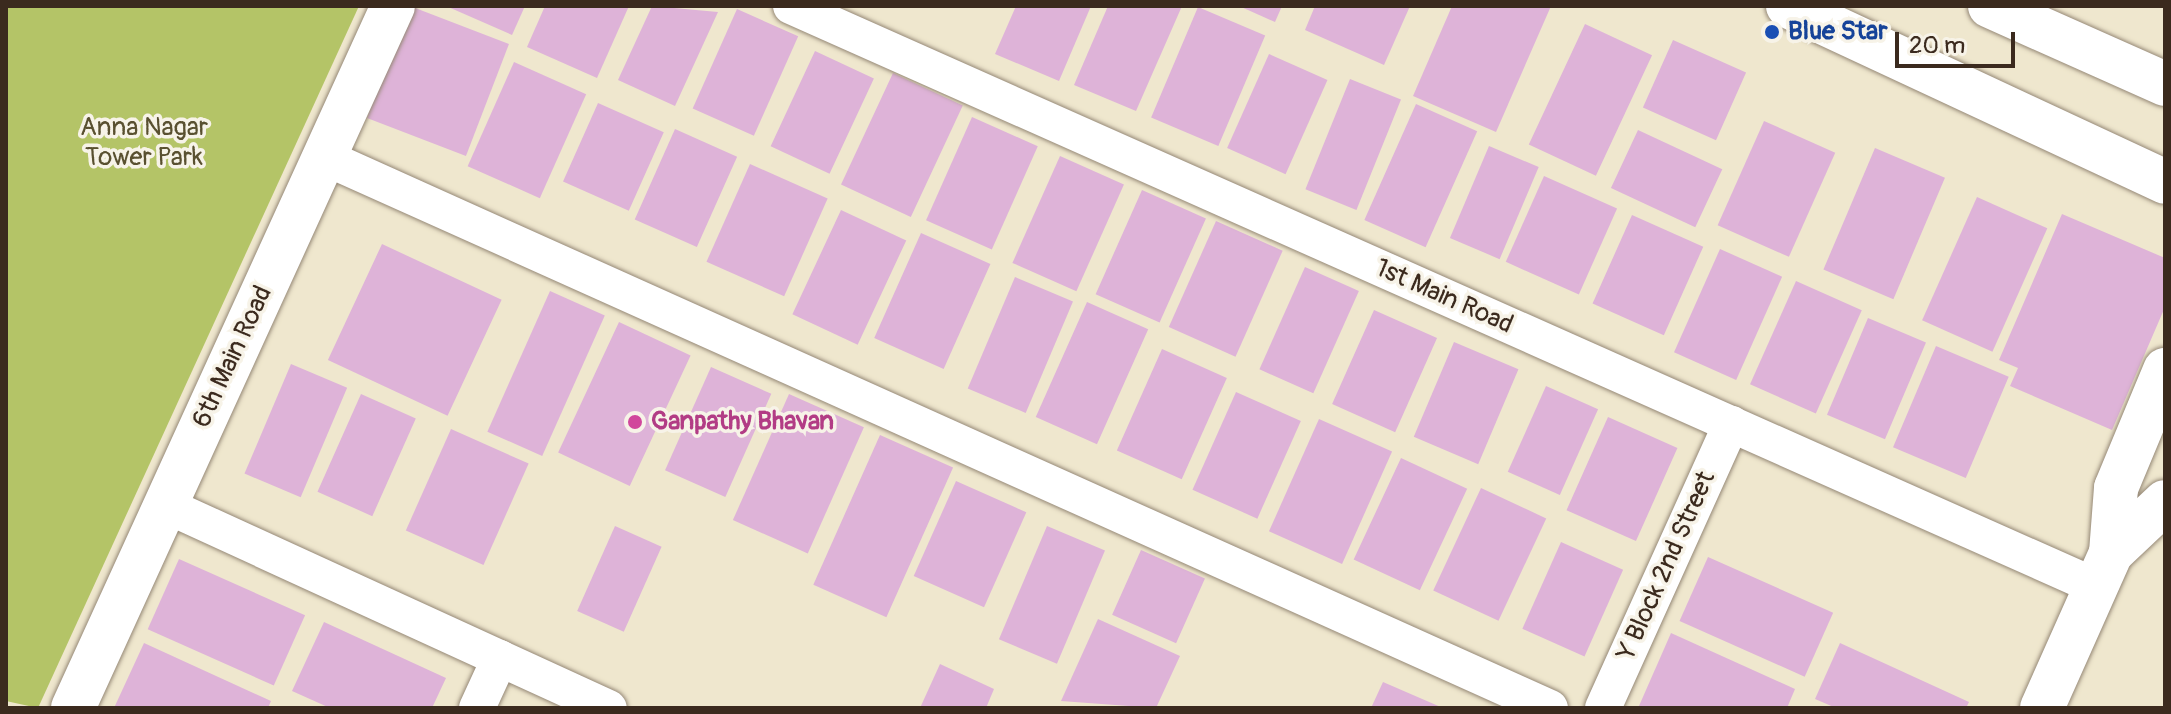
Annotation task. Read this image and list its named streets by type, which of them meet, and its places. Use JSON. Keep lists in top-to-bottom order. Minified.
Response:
{"streets":{"street":["1st Main Road","6th Main Road","Y Block 2nd Street"]},"crossings":[["1st Main Road","Y Block 2nd Street"]],"parks":["Anna Nagar Tower Park"],"places":["Blue Star","Ganpathy Bhavan"],"scale_bar":"20 m"}
